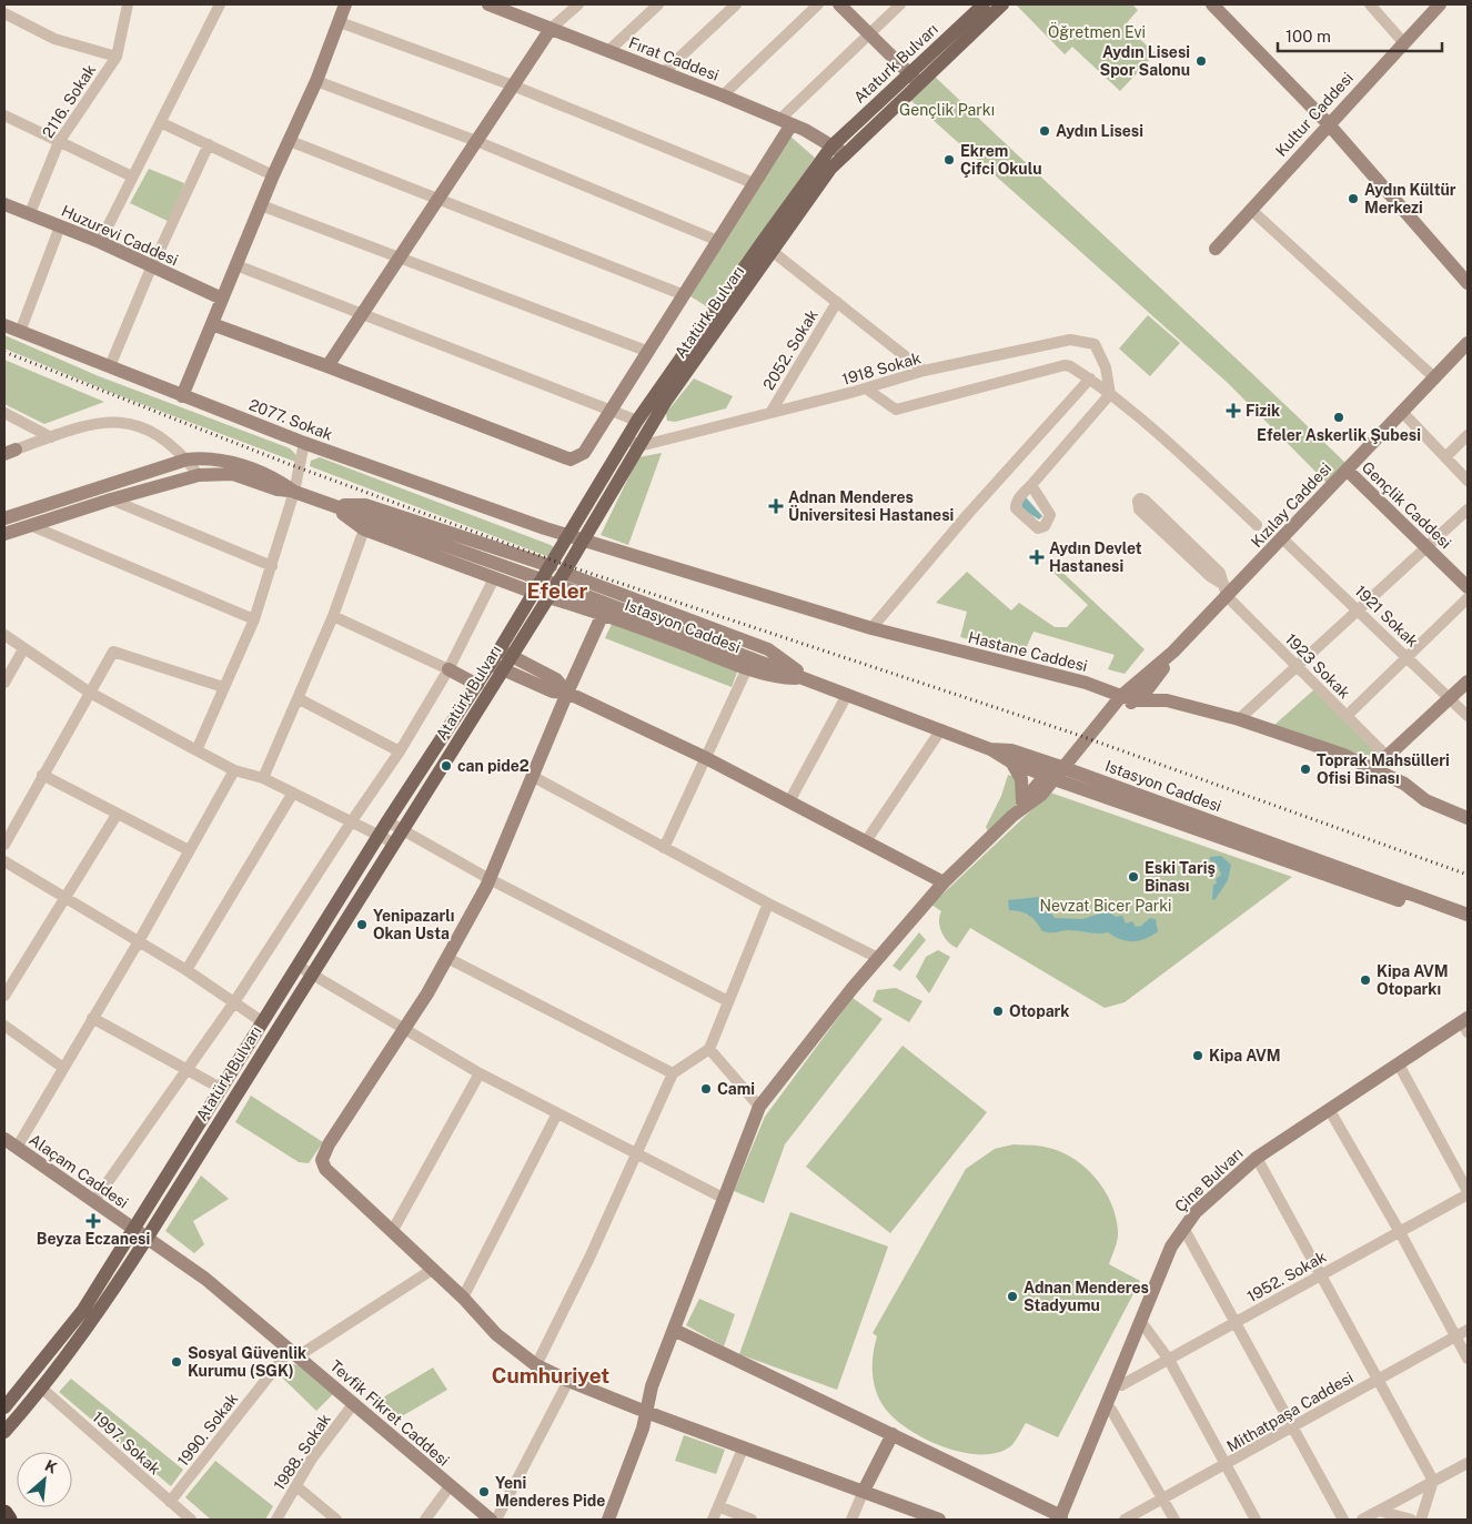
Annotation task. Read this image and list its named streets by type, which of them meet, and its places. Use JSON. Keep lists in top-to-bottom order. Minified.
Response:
{"streets":{"main road":["Ataturk Bulvarı","Atatürk Bulvarı"],"street":["Fırat Caddesi","2116. Sokak","Kultur Caddesi","Huzurevi Caddesi","2052. Sokak","1918 Sokak","2077. Sokak","Kızılay Caddesi","Gençlik Caddesi","1921 Sokak","Istasyon Caddesi","Hastane Caddesi","1923 Sokak","Alaçam Caddesi","Çine Bulvarı","1952. Sokak","Mithatpaşa Caddesi","Tevfik Fikret Caddesi","1990. Sokak","1997. Sokak","1988. Sokak"]},"crossings":[["Fırat Caddesi","Ataturk Bulvarı"],["Fırat Caddesi","Atatürk Bulvarı"],["Ataturk Bulvarı","Atatürk Bulvarı"],["2116. Sokak","Huzurevi Caddesi"],["Atatürk Bulvarı","1918 Sokak"],["Atatürk Bulvarı","2077. Sokak"],["Atatürk Bulvarı","Istasyon Caddesi"],["Atatürk Bulvarı","Hastane Caddesi"],["Atatürk Bulvarı","Alaçam Caddesi"],["Atatürk Bulvarı","Tevfik Fikret Caddesi"],["Atatürk Bulvarı","1997. Sokak"],["2052. Sokak","1918 Sokak"],["2077. Sokak","Hastane Caddesi"],["Kızılay Caddesi","Gençlik Caddesi"],["Kızılay Caddesi","1921 Sokak"],["Kızılay Caddesi","Istasyon Caddesi"],["Kızılay Caddesi","Hastane Caddesi"],["Kızılay Caddesi","1923 Sokak"],["Alaçam Caddesi","Tevfik Fikret Caddesi"],["Çine Bulvarı","1952. Sokak"],["Tevfik Fikret Caddesi","1990. Sokak"],["Tevfik Fikret Caddesi","1988. Sokak"],["1990. Sokak","1997. Sokak"]],"districts":["Efeler","Cumhuriyet"],"parks":["Öğretmen Evi","Gençlik Parkı","Nevzat Bicer Parki"],"places":{"other":["Aydın Lisesi Spor Salonu","Aydın Lisesi","Ekrem Çifci Okulu","Aydın Kültür Merkezi","Efeler Askerlik Şubesi","can pide2","Toprak Mahsülleri Ofisi Binası","Eski Tariş Binası","Yenipazarlı Okan Usta","Kipa AVM Otoparkı","Otopark","Kipa AVM","Cami","Adnan Menderes Stadyumu","Sosyal Güvenlik Kurumu (SGK)","Yeni Menderes Pide"],"health":["Fizik","Adnan Menderes Üniversitesi Hastanesi","Aydın Devlet Hastanesi","Beyza Eczanesi"]},"scale_bar":"100 m","north":"top right"}
